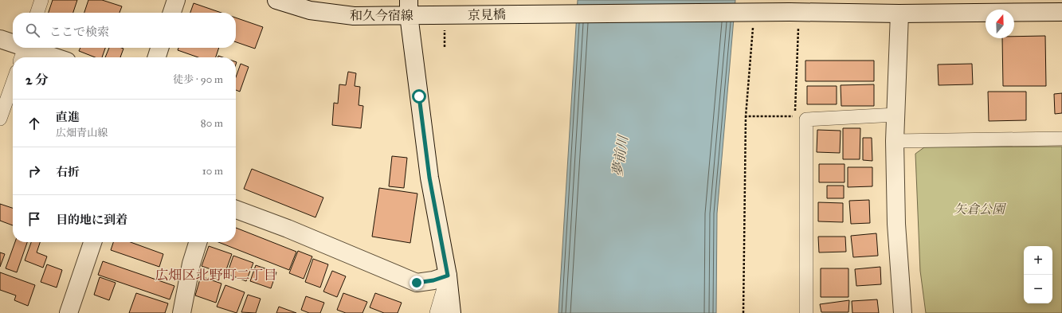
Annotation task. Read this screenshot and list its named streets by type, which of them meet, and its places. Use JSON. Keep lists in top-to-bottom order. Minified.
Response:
{"streets":{"main road":["京見橋","和久今宿線"]},"crossings":[["京見橋","和久今宿線"]],"districts":["広畑区北野町二丁目"],"water":["夢前川"],"parks":["矢倉公園"],"north":"top","page":{"search":"ここで検索","heading":["2 分","徒歩 · 90 m"],"list":[["直進","広畑青山線","80 m"],["右折","10 m"],"目的地に到着"],"map_buttons":["+","−"]}}
